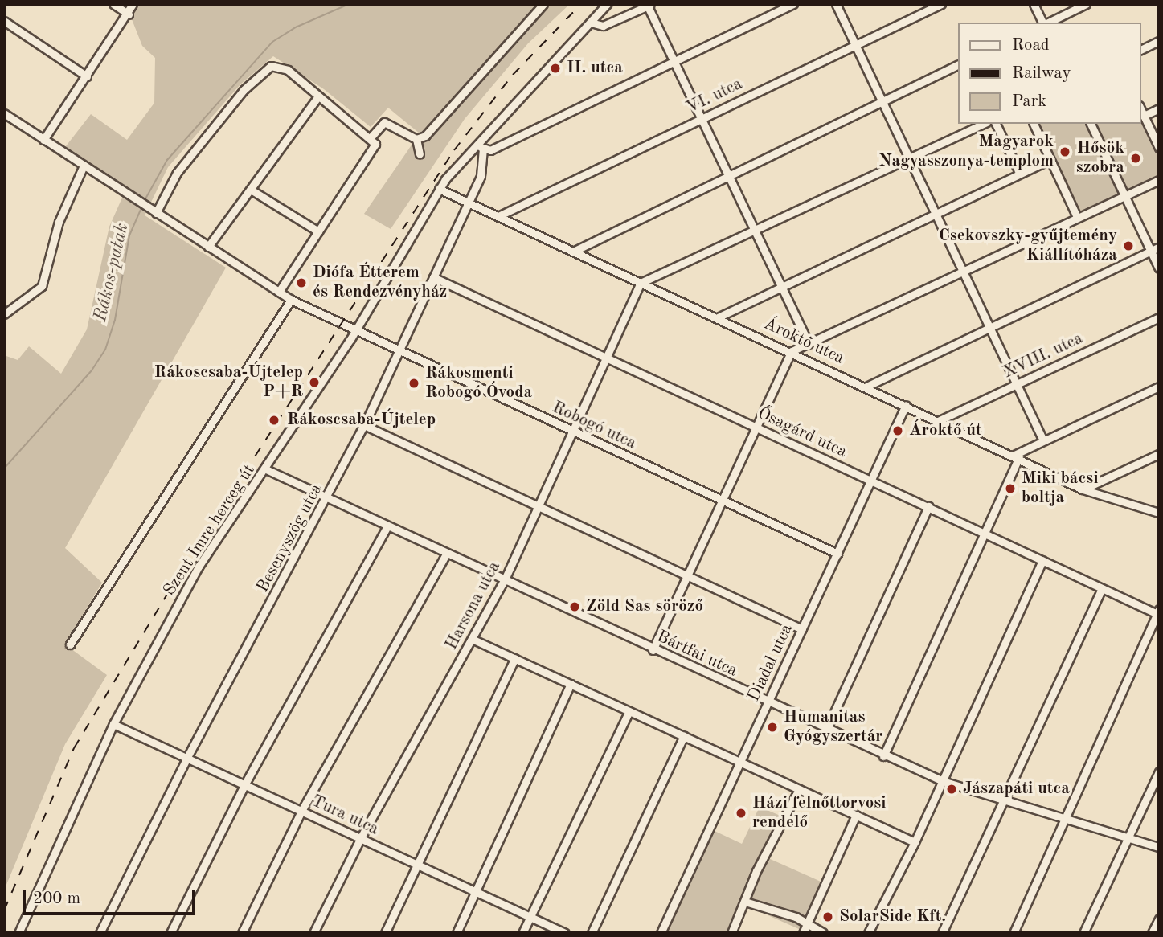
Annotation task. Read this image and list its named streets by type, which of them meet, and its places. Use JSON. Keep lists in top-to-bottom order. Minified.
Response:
{"streets":{"street":["VI. utca","Ároktő utca","XVIII. utca","Robogó utca","Ősagárd utca","Szent Imre herceg út","Besenyszög utca","Harsona utca","Bártfai utca","Diadal utca","Tura utca"]},"crossings":[["VI. utca","Ároktő utca"],["Ároktő utca","XVIII. utca"],["Ároktő utca","Szent Imre herceg út"],["Ároktő utca","Besenyszög utca"],["Ároktő utca","Harsona utca"],["Ároktő utca","Diadal utca"],["Robogó utca","Szent Imre herceg út"],["Robogó utca","Besenyszög utca"],["Robogó utca","Harsona utca"],["Robogó utca","Diadal utca"],["Ősagárd utca","Besenyszög utca"],["Ősagárd utca","Harsona utca"],["Ősagárd utca","Diadal utca"],["Szent Imre herceg út","Besenyszög utca"],["Szent Imre herceg út","Bártfai utca"],["Szent Imre herceg út","Tura utca"],["Besenyszög utca","Bártfai utca"],["Besenyszög utca","Tura utca"],["Harsona utca","Bártfai utca"],["Harsona utca","Tura utca"],["Bártfai utca","Diadal utca"]],"water":["Rákos-patak"],"places":["II. utca","Magyarok Nagyasszonya-templom","Hősök szobra","Csekovszky-gyűjtemény Kiállítóháza","Diófa Étterem és Rendezvényház","Rákoscsaba-Újtelep P+R","Rákosmenti Robogó Óvoda","Rákoscsaba-Újtelep","Ároktő út","Miki bácsi boltja","Zöld Sas söröző","Humanitas Gyógyszertár","Jászapáti utca","Házi felnőttorvosi rendelő","SolarSide Kft."],"legend":["Road","Railway","Park"],"scale_bar":"200 m"}
